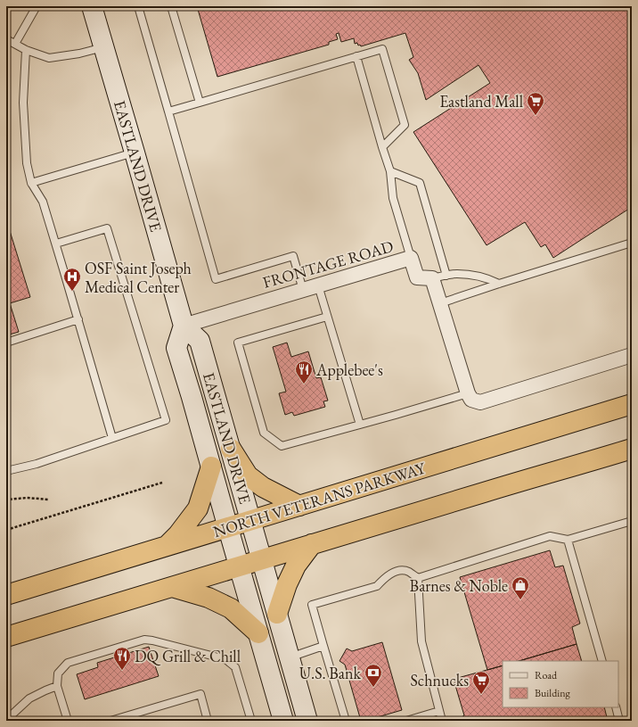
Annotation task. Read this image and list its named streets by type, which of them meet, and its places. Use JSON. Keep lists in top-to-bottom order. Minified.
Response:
{"streets":{"highway":["NORTH VETERANS PARKWAY"],"main road":["EASTLAND DRIVE"],"street":["FRONTAGE ROAD"]},"crossings":[["EASTLAND DRIVE","FRONTAGE ROAD"],["EASTLAND DRIVE","NORTH VETERANS PARKWAY"]],"places":{"supermarket":["Eastland Mall","Schnucks"],"hospital":["OSF Saint Joseph Medical Center"],"restaurant":["Applebee's","DQ Grill & Chill"],"shop":["Barnes & Noble"],"bank":["U.S. Bank"]},"legend":["Road","Building"]}
